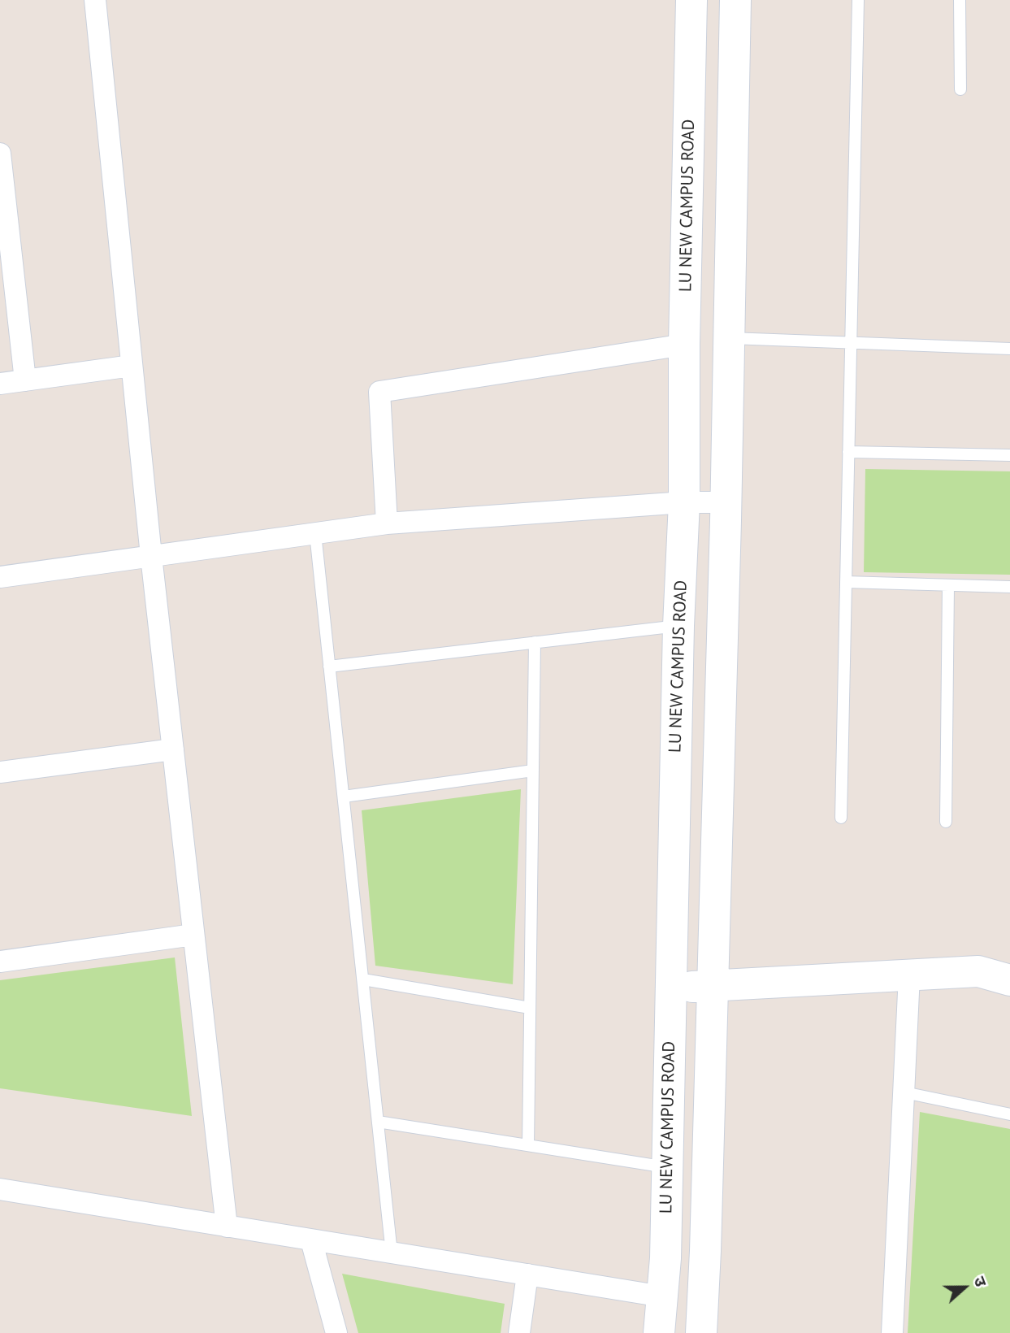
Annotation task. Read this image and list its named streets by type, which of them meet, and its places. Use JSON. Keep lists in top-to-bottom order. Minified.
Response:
{"streets":{"street":["LU NEW CAMPUS ROAD"]},"north":"right"}
